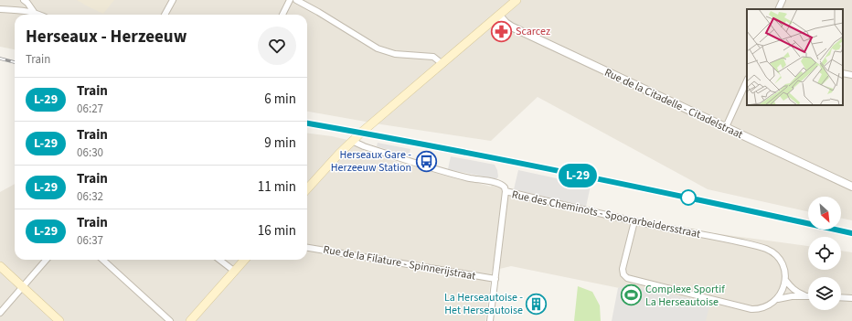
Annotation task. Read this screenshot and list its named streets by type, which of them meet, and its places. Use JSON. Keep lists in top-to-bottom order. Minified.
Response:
{"streets":{"street":["Rue de la Citadelle - Citadelstraat","Rue des Cheminots - Spoorarbeidersstraat","Rue de la Filature - Spinnerijstraat"]},"places":{"pharmacy":["Scarcez"],"bus stop":["Herseaux Gare - Herzeeuw Station"],"sports":["Complexe Sportif La Herseautoise"],"building":["La Herseautoise - Het Herseautoise"]},"north":"bottom right","page":{"on_map":"L-29","heading":["Herseaux - Herzeeuw","Train"],"list":[{"mark":"L-29","name":"Train","note":"06:27","value":"6 min"},{"mark":"L-29","name":"Train","note":"06:30","value":"9 min"},{"mark":"L-29","name":"Train","note":"06:32","value":"11 min"},{"mark":"L-29","name":"Train","note":"06:37","value":"16 min"}]}}
